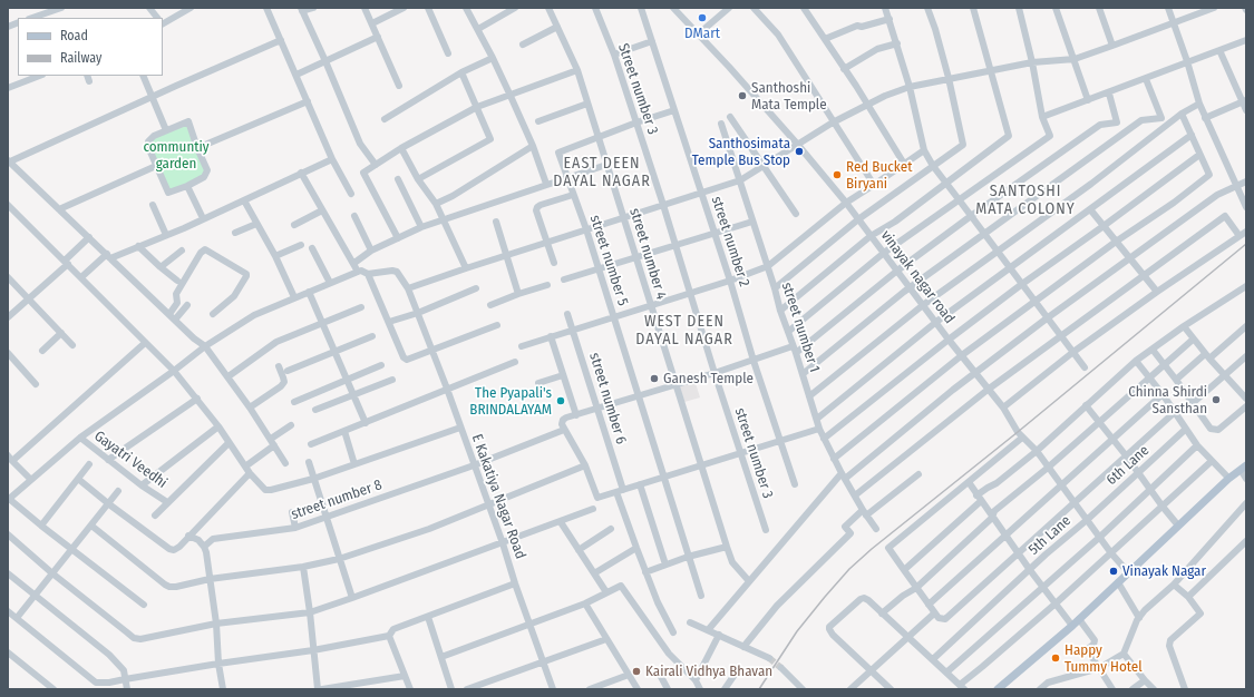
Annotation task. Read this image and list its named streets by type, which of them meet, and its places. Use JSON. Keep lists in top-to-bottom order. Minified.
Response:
{"streets":{"street":["Street number 3","street number 2","street number 4","street number 5","vinayak nagar road","street number 1","street number 6","street number 3","Gayatri Veedhi","6th Lane","E Kakatiya Nagar Road","street number 8","5th Lane"]},"crossings":[["Street number 3","street number 3"],["street number 4","street number 5"],["vinayak nagar road","6th Lane"],["vinayak nagar road","5th Lane"],["6th Lane","5th Lane"],["E Kakatiya Nagar Road","street number 8"]],"districts":["EAST DEEN DAYAL NAGAR","SANTOSHI MATA COLONY","WEST DEEN DAYAL NAGAR"],"parks":["communtiy garden"],"places":["DMart","Santhoshi Mata Temple","Santhosimata Temple Bus Stop","Red Bucket Biryani","Ganesh Temple","Chinna Shirdi Sansthan","The Pyapali's BRINDALAYAM","Vinayak Nagar","Happy Tummy Hotel","Kairali Vidhya Bhavan"],"legend":["Road","Railway"]}
